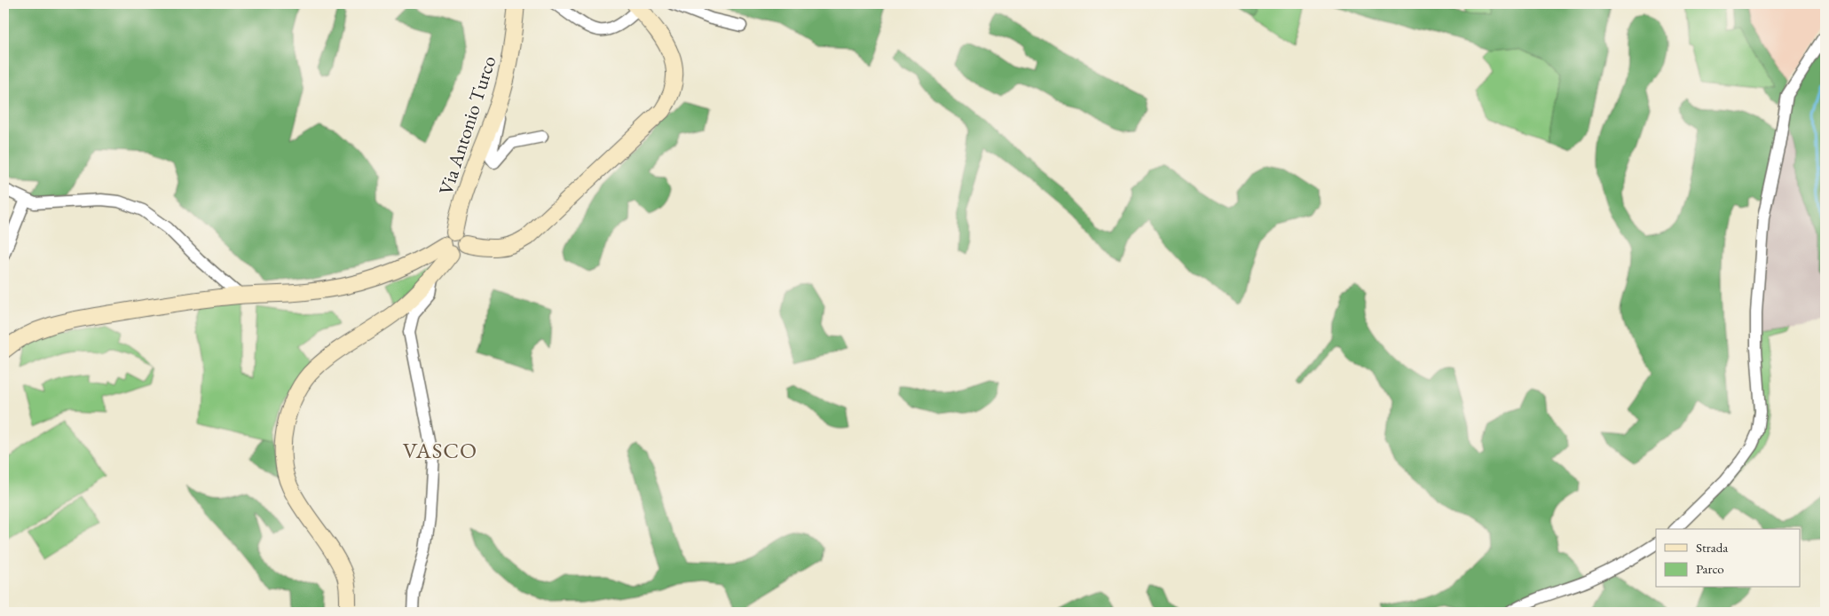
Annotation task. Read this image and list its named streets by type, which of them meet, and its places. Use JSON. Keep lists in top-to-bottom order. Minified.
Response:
{"streets":{"main road":["Via Antonio Turco"]},"districts":["VASCO"],"legend":["Strada","Parco"]}
